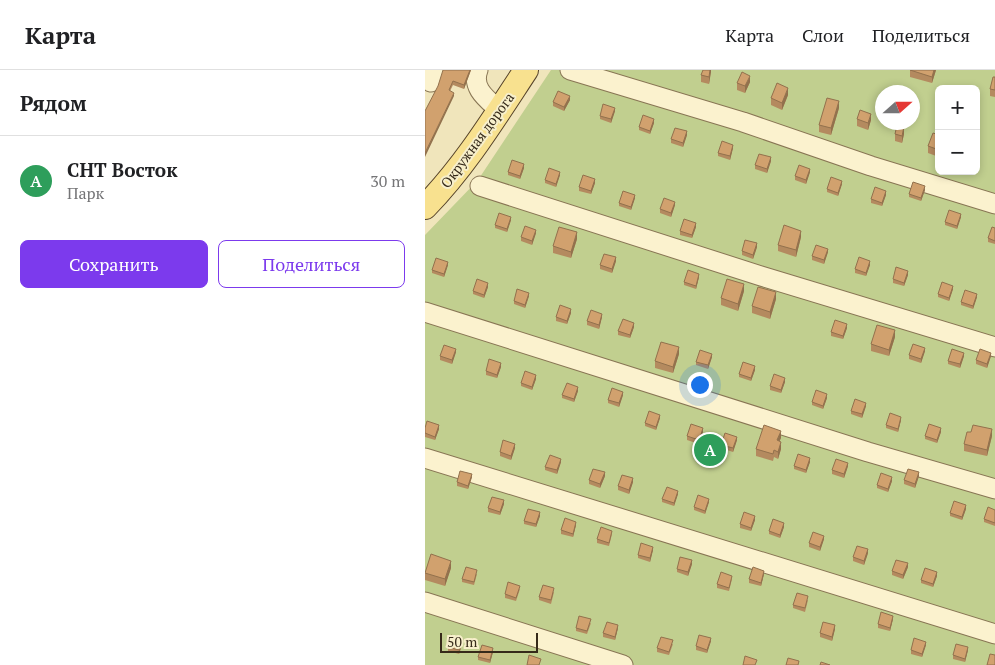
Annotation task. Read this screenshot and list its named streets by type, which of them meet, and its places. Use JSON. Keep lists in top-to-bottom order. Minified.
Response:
{"streets":{"main road":["Окружная дорога"]},"scale_bar":"50 m","north":"right","page":{"header":"Карта","nav":["Карта","Слои","Поделиться"],"heading":"Рядом","map_buttons":["+","−"],"list":[{"mark":"A","name":"СНТ Восток","note":"Парк","value":"30 m"}],"buttons":["Сохранить","Поделиться"],"pins":"A","scale":"50 m"}}
